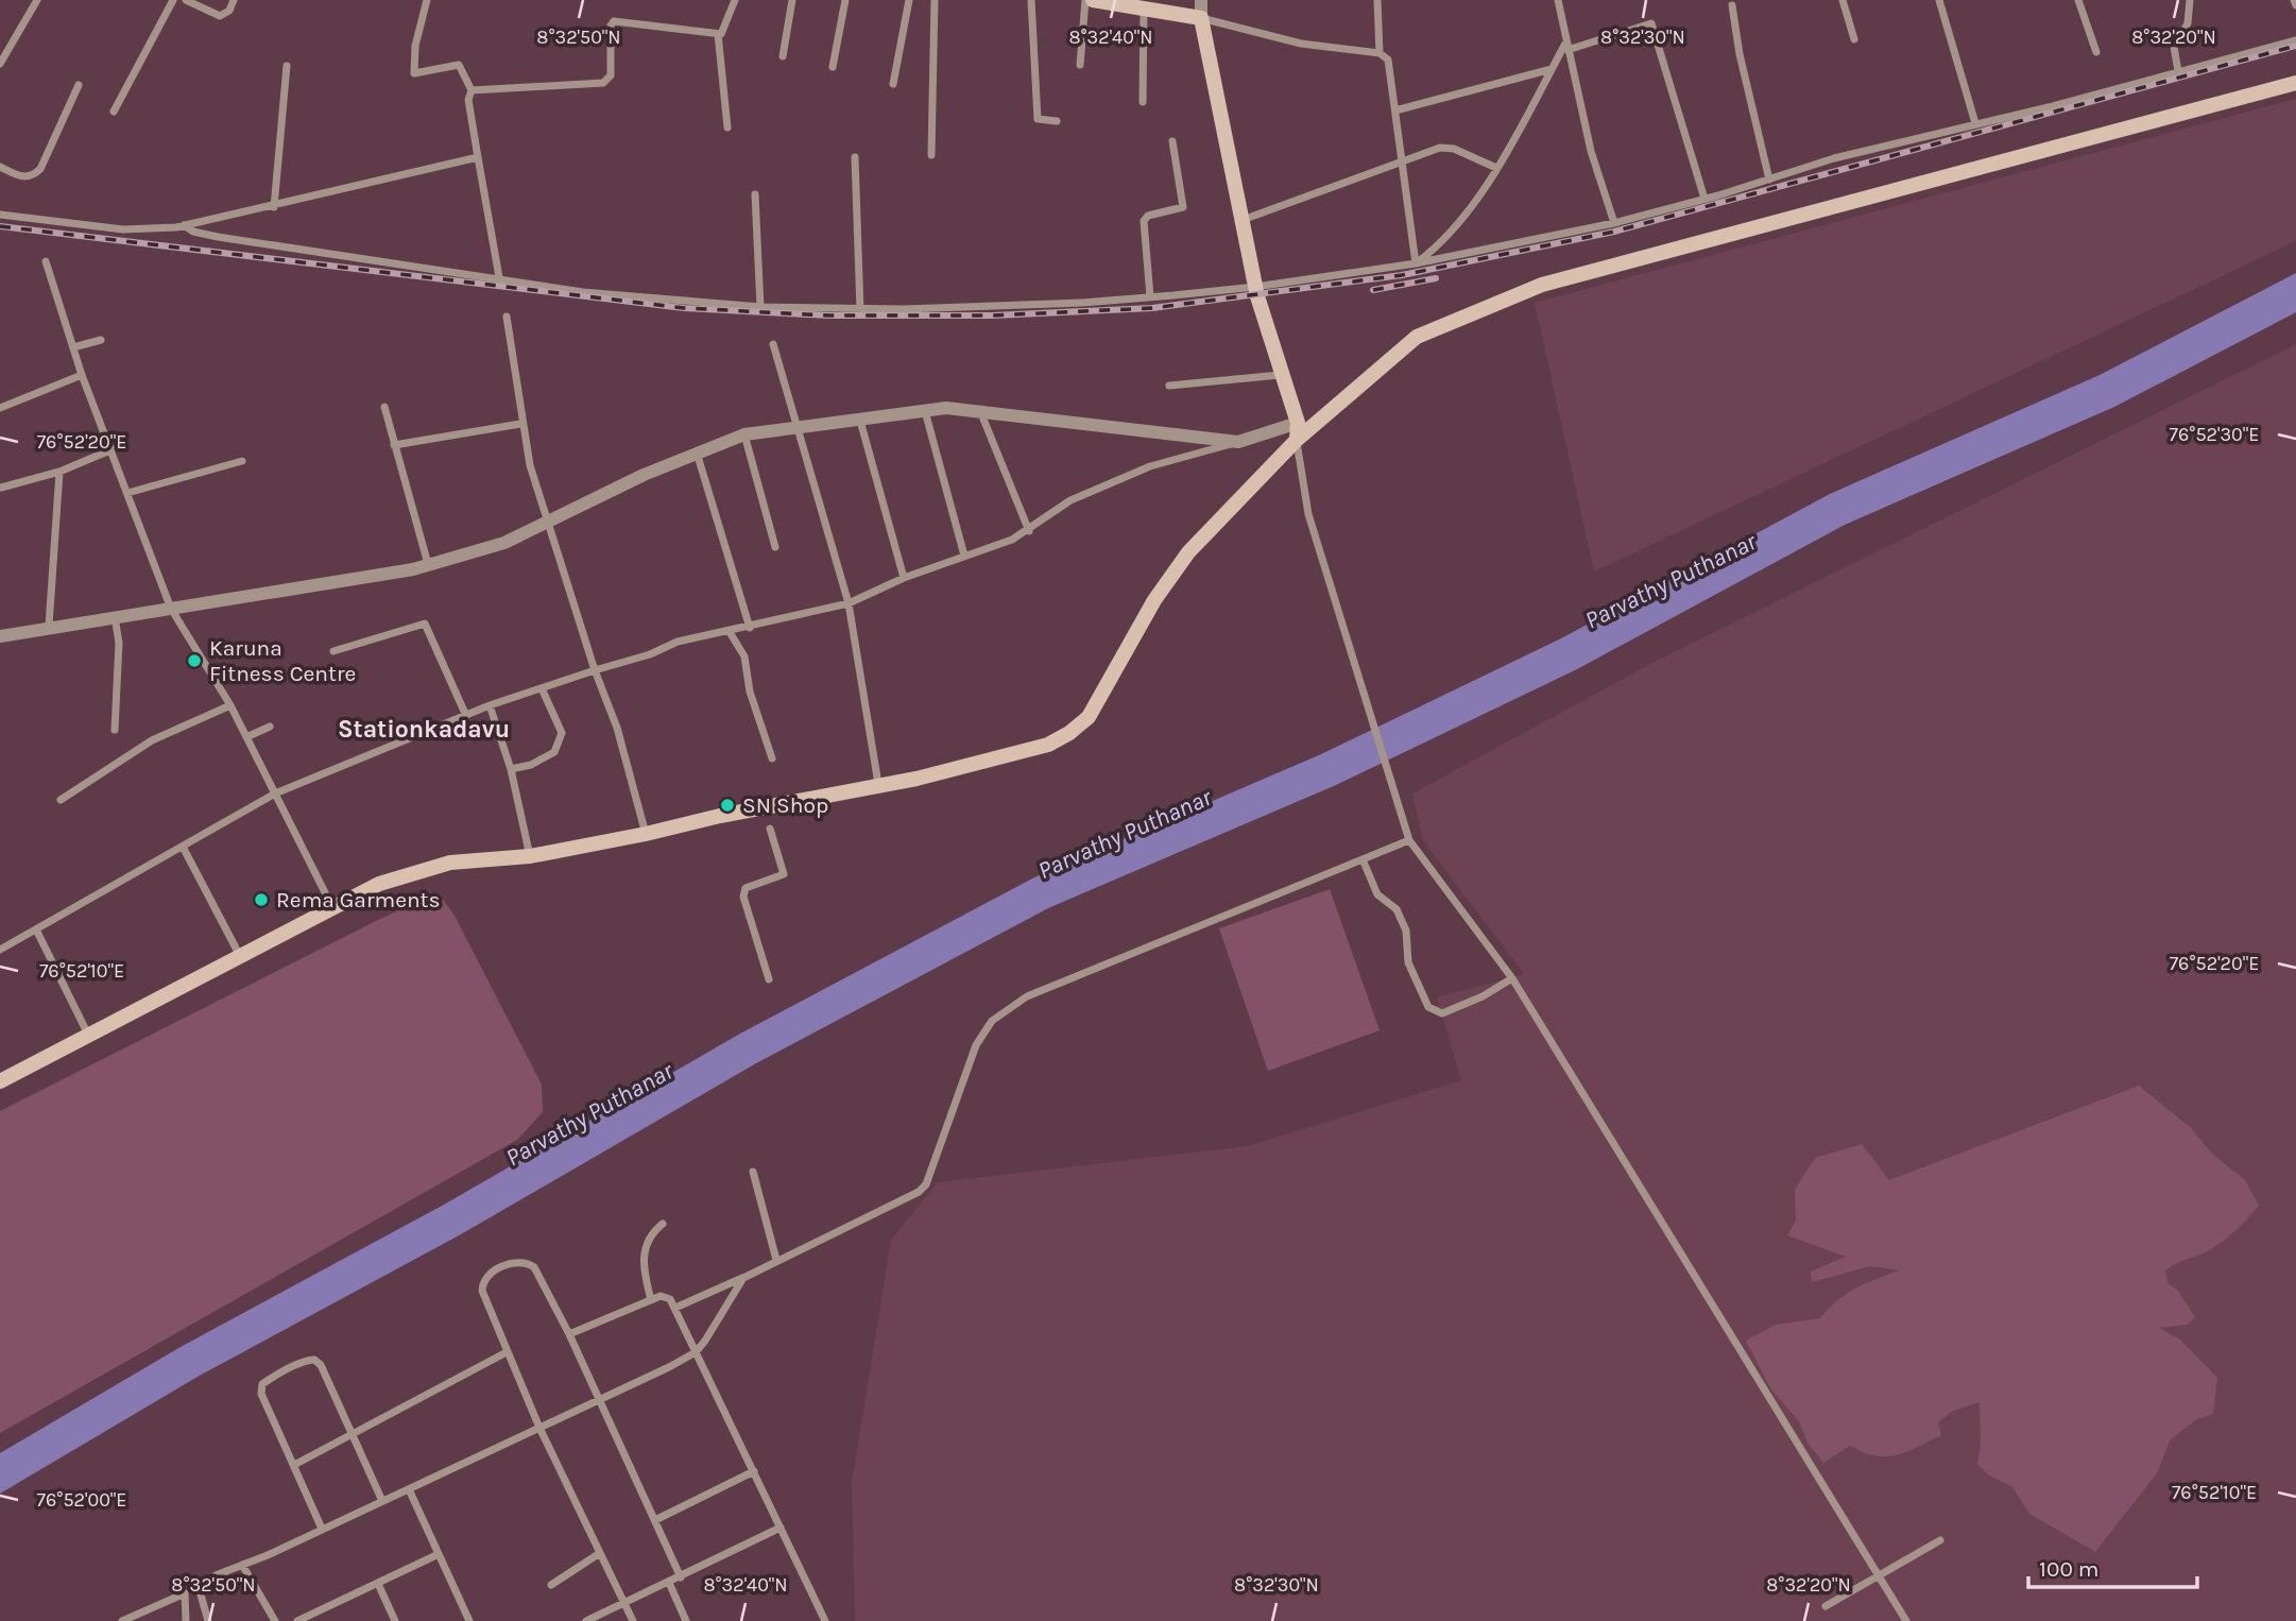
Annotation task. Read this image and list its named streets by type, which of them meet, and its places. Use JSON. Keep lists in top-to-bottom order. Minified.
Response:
{"districts":["Stationkadavu"],"water":["Parvathy Puthanar"],"places":["Karuna Fitness Centre","SN Shop","Rema Garments"],"scale_bar":"100 m","coordinates":["8°32'50\"N","8°32'40\"N","8°32'30\"N","8°32'20\"N","76°52'30\"E","76°52'20\"E","76°52'10\"E","76°52'00\"E"]}
